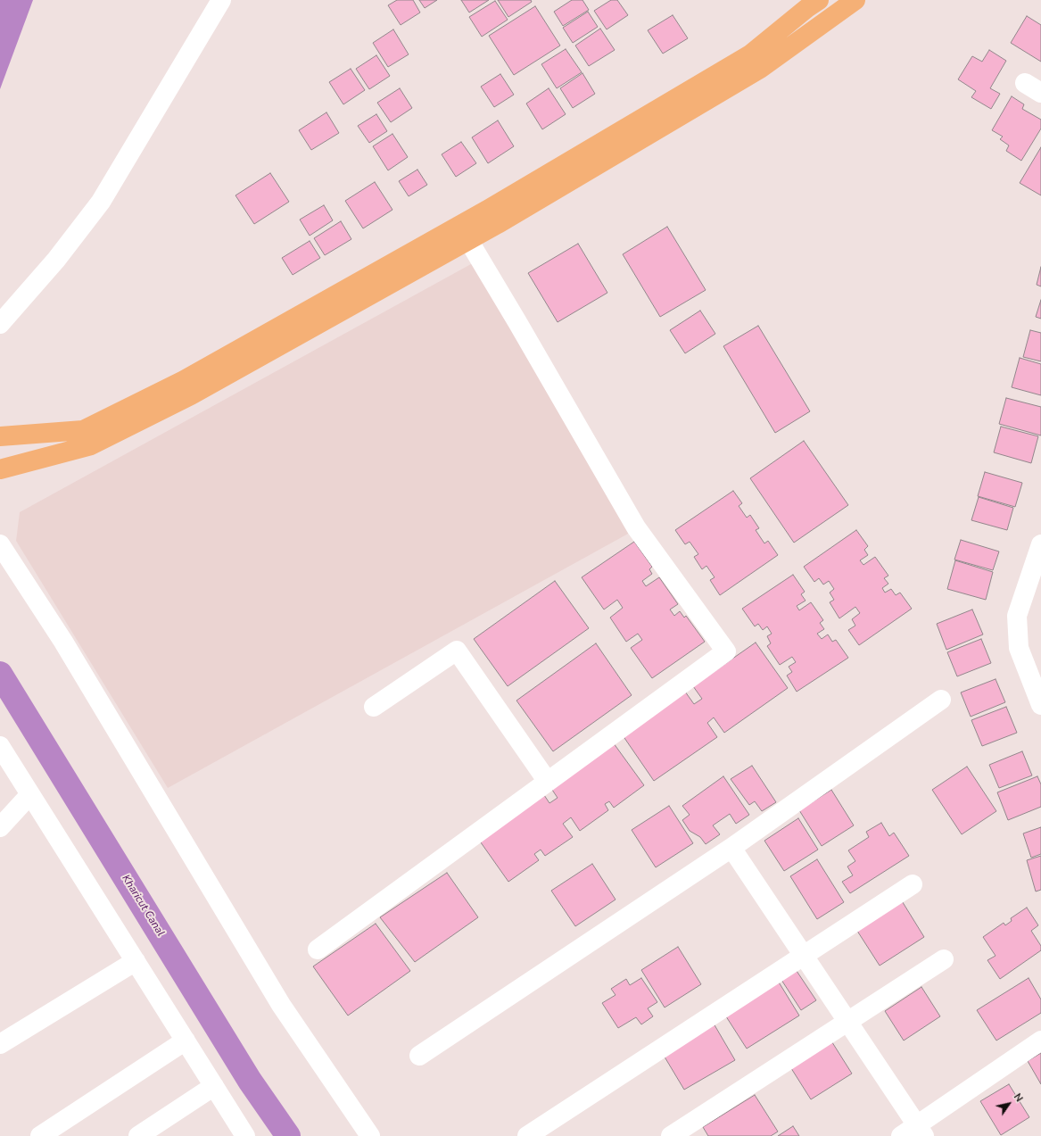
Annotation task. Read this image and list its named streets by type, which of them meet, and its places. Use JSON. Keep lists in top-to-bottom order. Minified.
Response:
{"water":["Kharicut Canal"],"north":"top right"}
